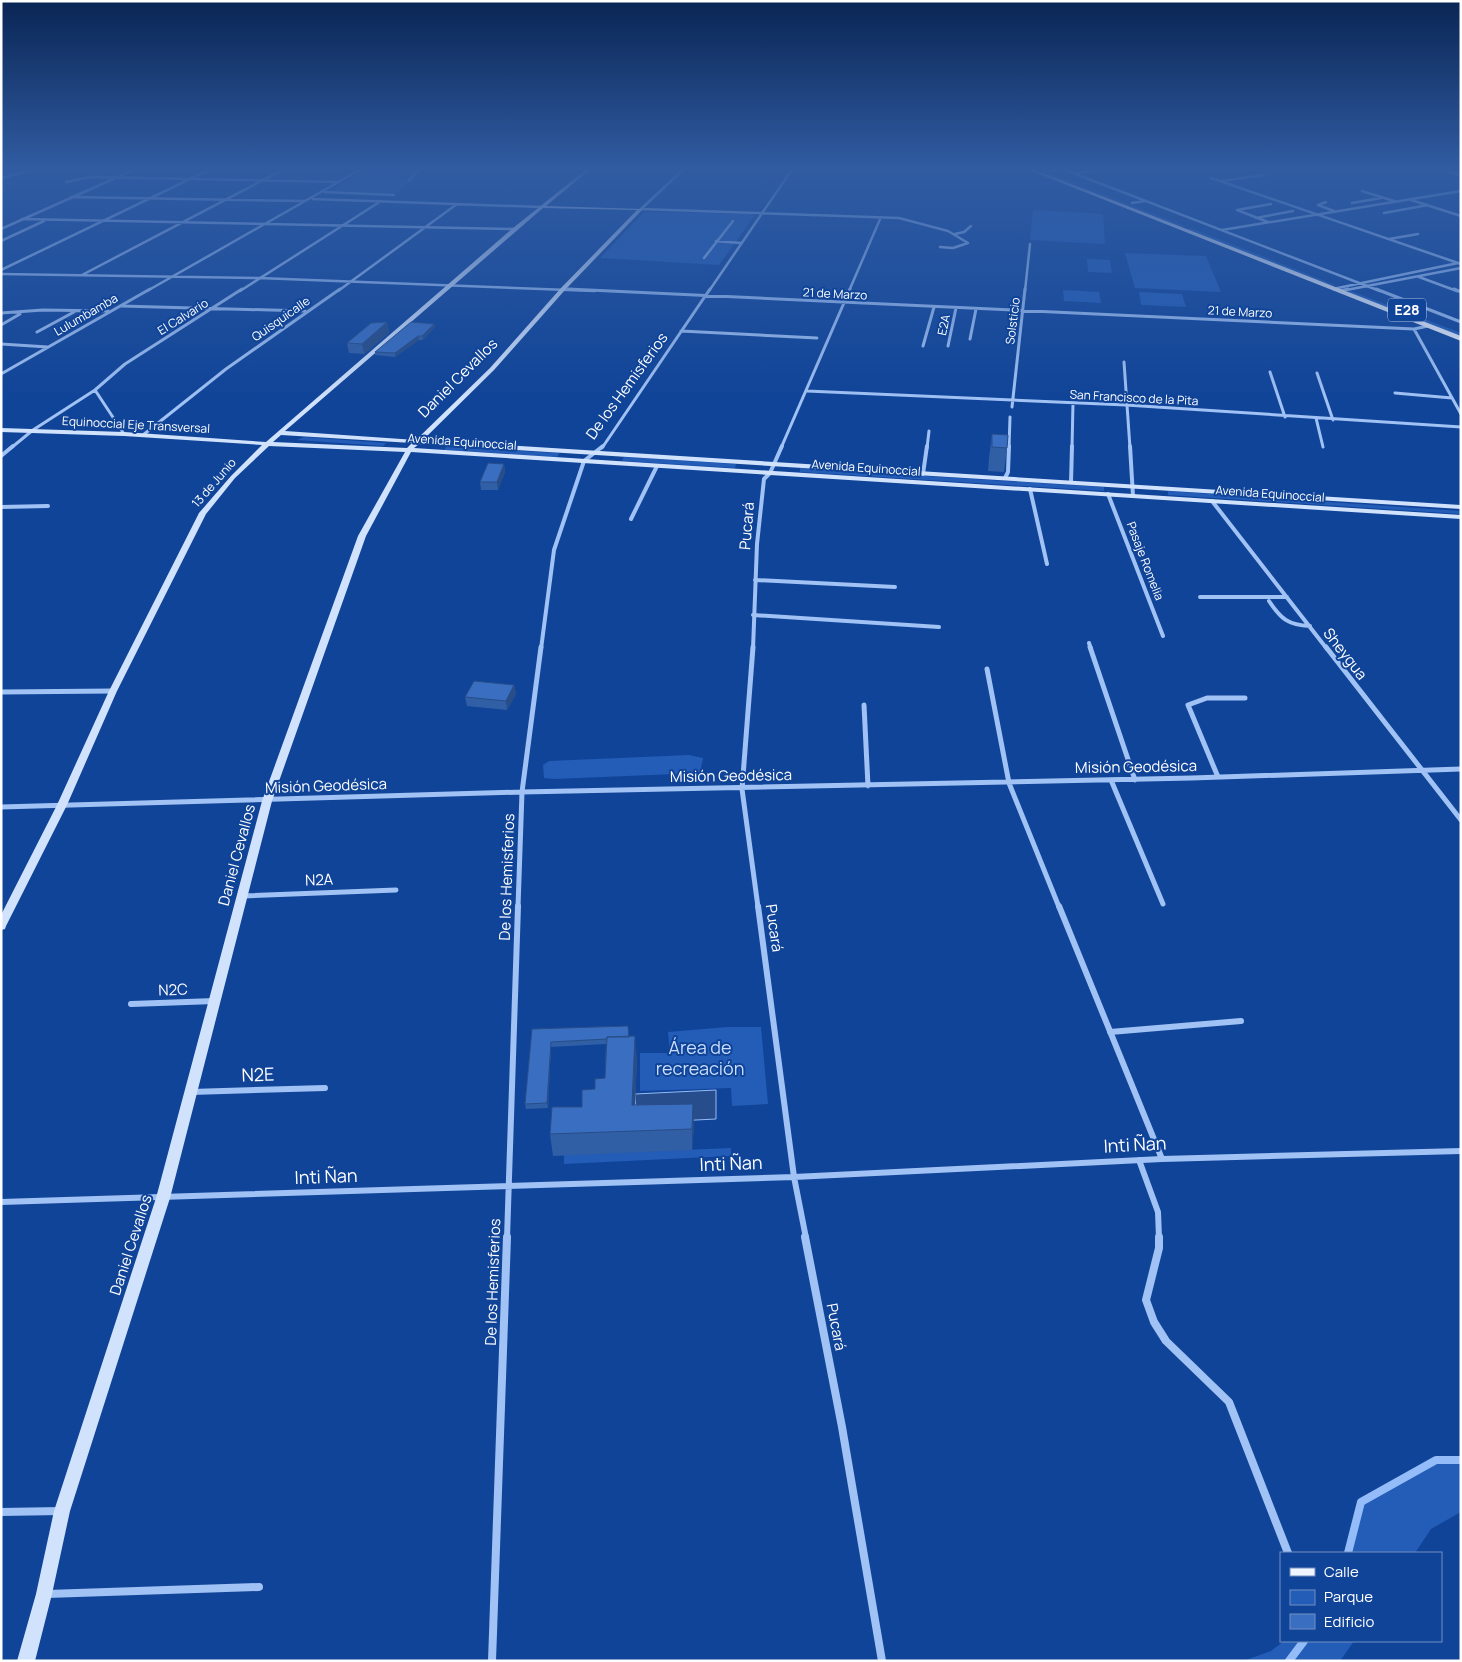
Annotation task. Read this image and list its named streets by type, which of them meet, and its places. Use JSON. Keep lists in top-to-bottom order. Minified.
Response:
{"streets":{"main road":["E28","Daniel Cevallos","Equinoccial Eje Transversal","Avenida Equinoccial","13 de Junio"],"street":["21 de Marzo","Lulumbamba","El Calvario","Quisquicalle","Solsticio","E2A","De los Hemisferios","San Francisco de la Pita","Pucará","Pasaje Romelia","Sheygua","Misión Geodésica","N2A","N2C","N2E","Inti Ñan"]},"crossings":[["21 de Marzo","E28"],["21 de Marzo","Lulumbamba"],["21 de Marzo","El Calvario"],["21 de Marzo","Quisquicalle"],["21 de Marzo","Solsticio"],["21 de Marzo","E2A"],["21 de Marzo","Daniel Cevallos"],["21 de Marzo","De los Hemisferios"],["21 de Marzo","13 de Junio"],["21 de Marzo","Pucará"],["El Calvario","Equinoccial Eje Transversal"],["Quisquicalle","Equinoccial Eje Transversal"],["Solsticio","San Francisco de la Pita"],["Daniel Cevallos","Avenida Equinoccial"],["Daniel Cevallos","Misión Geodésica"],["Daniel Cevallos","N2A"],["Daniel Cevallos","N2C"],["Daniel Cevallos","N2E"],["Daniel Cevallos","Inti Ñan"],["De los Hemisferios","Avenida Equinoccial"],["De los Hemisferios","Misión Geodésica"],["De los Hemisferios","Inti Ñan"],["San Francisco de la Pita","Pucará"],["Equinoccial Eje Transversal","Avenida Equinoccial"],["Equinoccial Eje Transversal","13 de Junio"],["Avenida Equinoccial","13 de Junio"],["Avenida Equinoccial","Pucará"],["Avenida Equinoccial","Pasaje Romelia"],["Avenida Equinoccial","Sheygua"],["13 de Junio","Misión Geodésica"],["Pucará","Misión Geodésica"],["Pucará","Inti Ñan"],["Sheygua","Misión Geodésica"]],"parks":["Área de recreación"],"legend":["Calle","Parque","Edificio"]}
